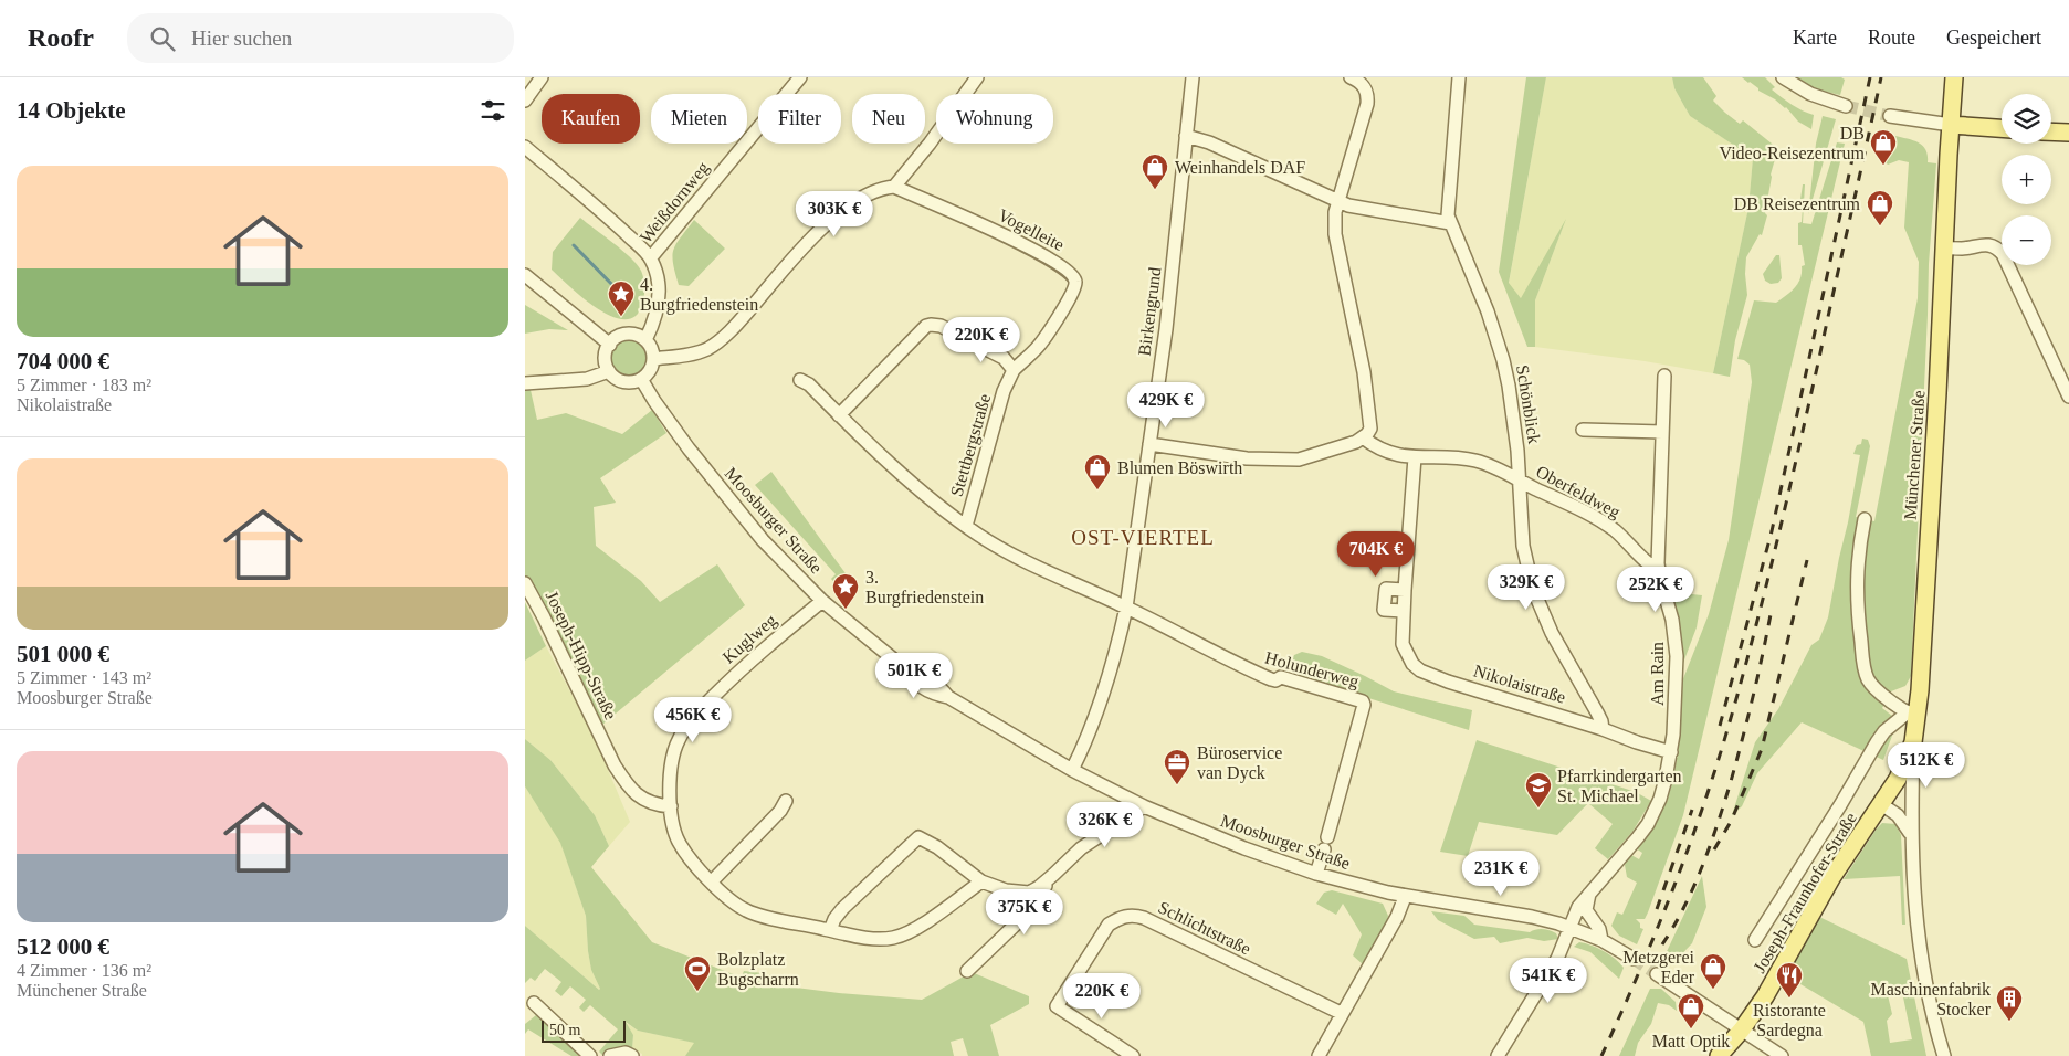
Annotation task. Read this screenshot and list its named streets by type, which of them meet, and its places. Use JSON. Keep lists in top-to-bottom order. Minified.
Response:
{"streets":{"main road":["Münchener Straße","Joseph-Fraunhofer-Straße"],"street":["Weißdornweg","Vogelleite","Birkengrund","Schönblick","Stettbergstraße","Oberfeldweg","Moosburger Straße","Kuglweg","Joseph-Hipp-Straße","Holunderweg","Am Rain","Nikolaistraße","Schlichtstraße"]},"crossings":[["Weißdornweg","Moosburger Straße"],["Vogelleite","Stettbergstraße"],["Birkengrund","Stettbergstraße"],["Birkengrund","Moosburger Straße"],["Birkengrund","Holunderweg"],["Schönblick","Oberfeldweg"],["Schönblick","Nikolaistraße"],["Stettbergstraße","Holunderweg"],["Münchener Straße","Joseph-Fraunhofer-Straße"],["Oberfeldweg","Am Rain"],["Oberfeldweg","Nikolaistraße"],["Moosburger Straße","Kuglweg"],["Moosburger Straße","Holunderweg"],["Moosburger Straße","Am Rain"],["Kuglweg","Joseph-Hipp-Straße"],["Am Rain","Nikolaistraße"]],"districts":["OST-VIERTEL"],"places":{"shop":["DB Video-Reisezentrum","Weinhandels DAF","DB Reisezentrum","Blumen Böswirth","Metzgerei Eder","Matt Optik"],"place":["4. Burgfriedenstein","3. Burgfriedenstein"],"office":["Büroservice van Dyck"],"school or university":["Pfarrkindergarten St. Michael"],"sports":["Bolzplatz Bugscharrn"],"restaurant":["Ristorante Sardegna"],"building":["Maschinenfabrik Stocker"]},"scale_bar":"50 m","page":{"header":"Roofr","search":"Hier suchen","nav":["Karte","Route","Gespeichert"],"heading":"14 Objekte","map_buttons":["+","−"],"chip":["Kaufen","Mieten","Filter","Neu","Wohnung"],"list":[{"name":"704 000 €","note":"5 Zimmer · 183 m² · Nikolaistraße"},{"name":"501 000 €","note":"5 Zimmer · 143 m² · Moosburger Straße"},{"name":"512 000 €","note":"4 Zimmer · 136 m² · Münchener Straße"}],"price":["303K €","220K €","429K €","704K €","329K €","252K €","501K €","456K €","512K €","326K €","231K €","375K €","541K €","220K €"],"scale":"50 m"}}
